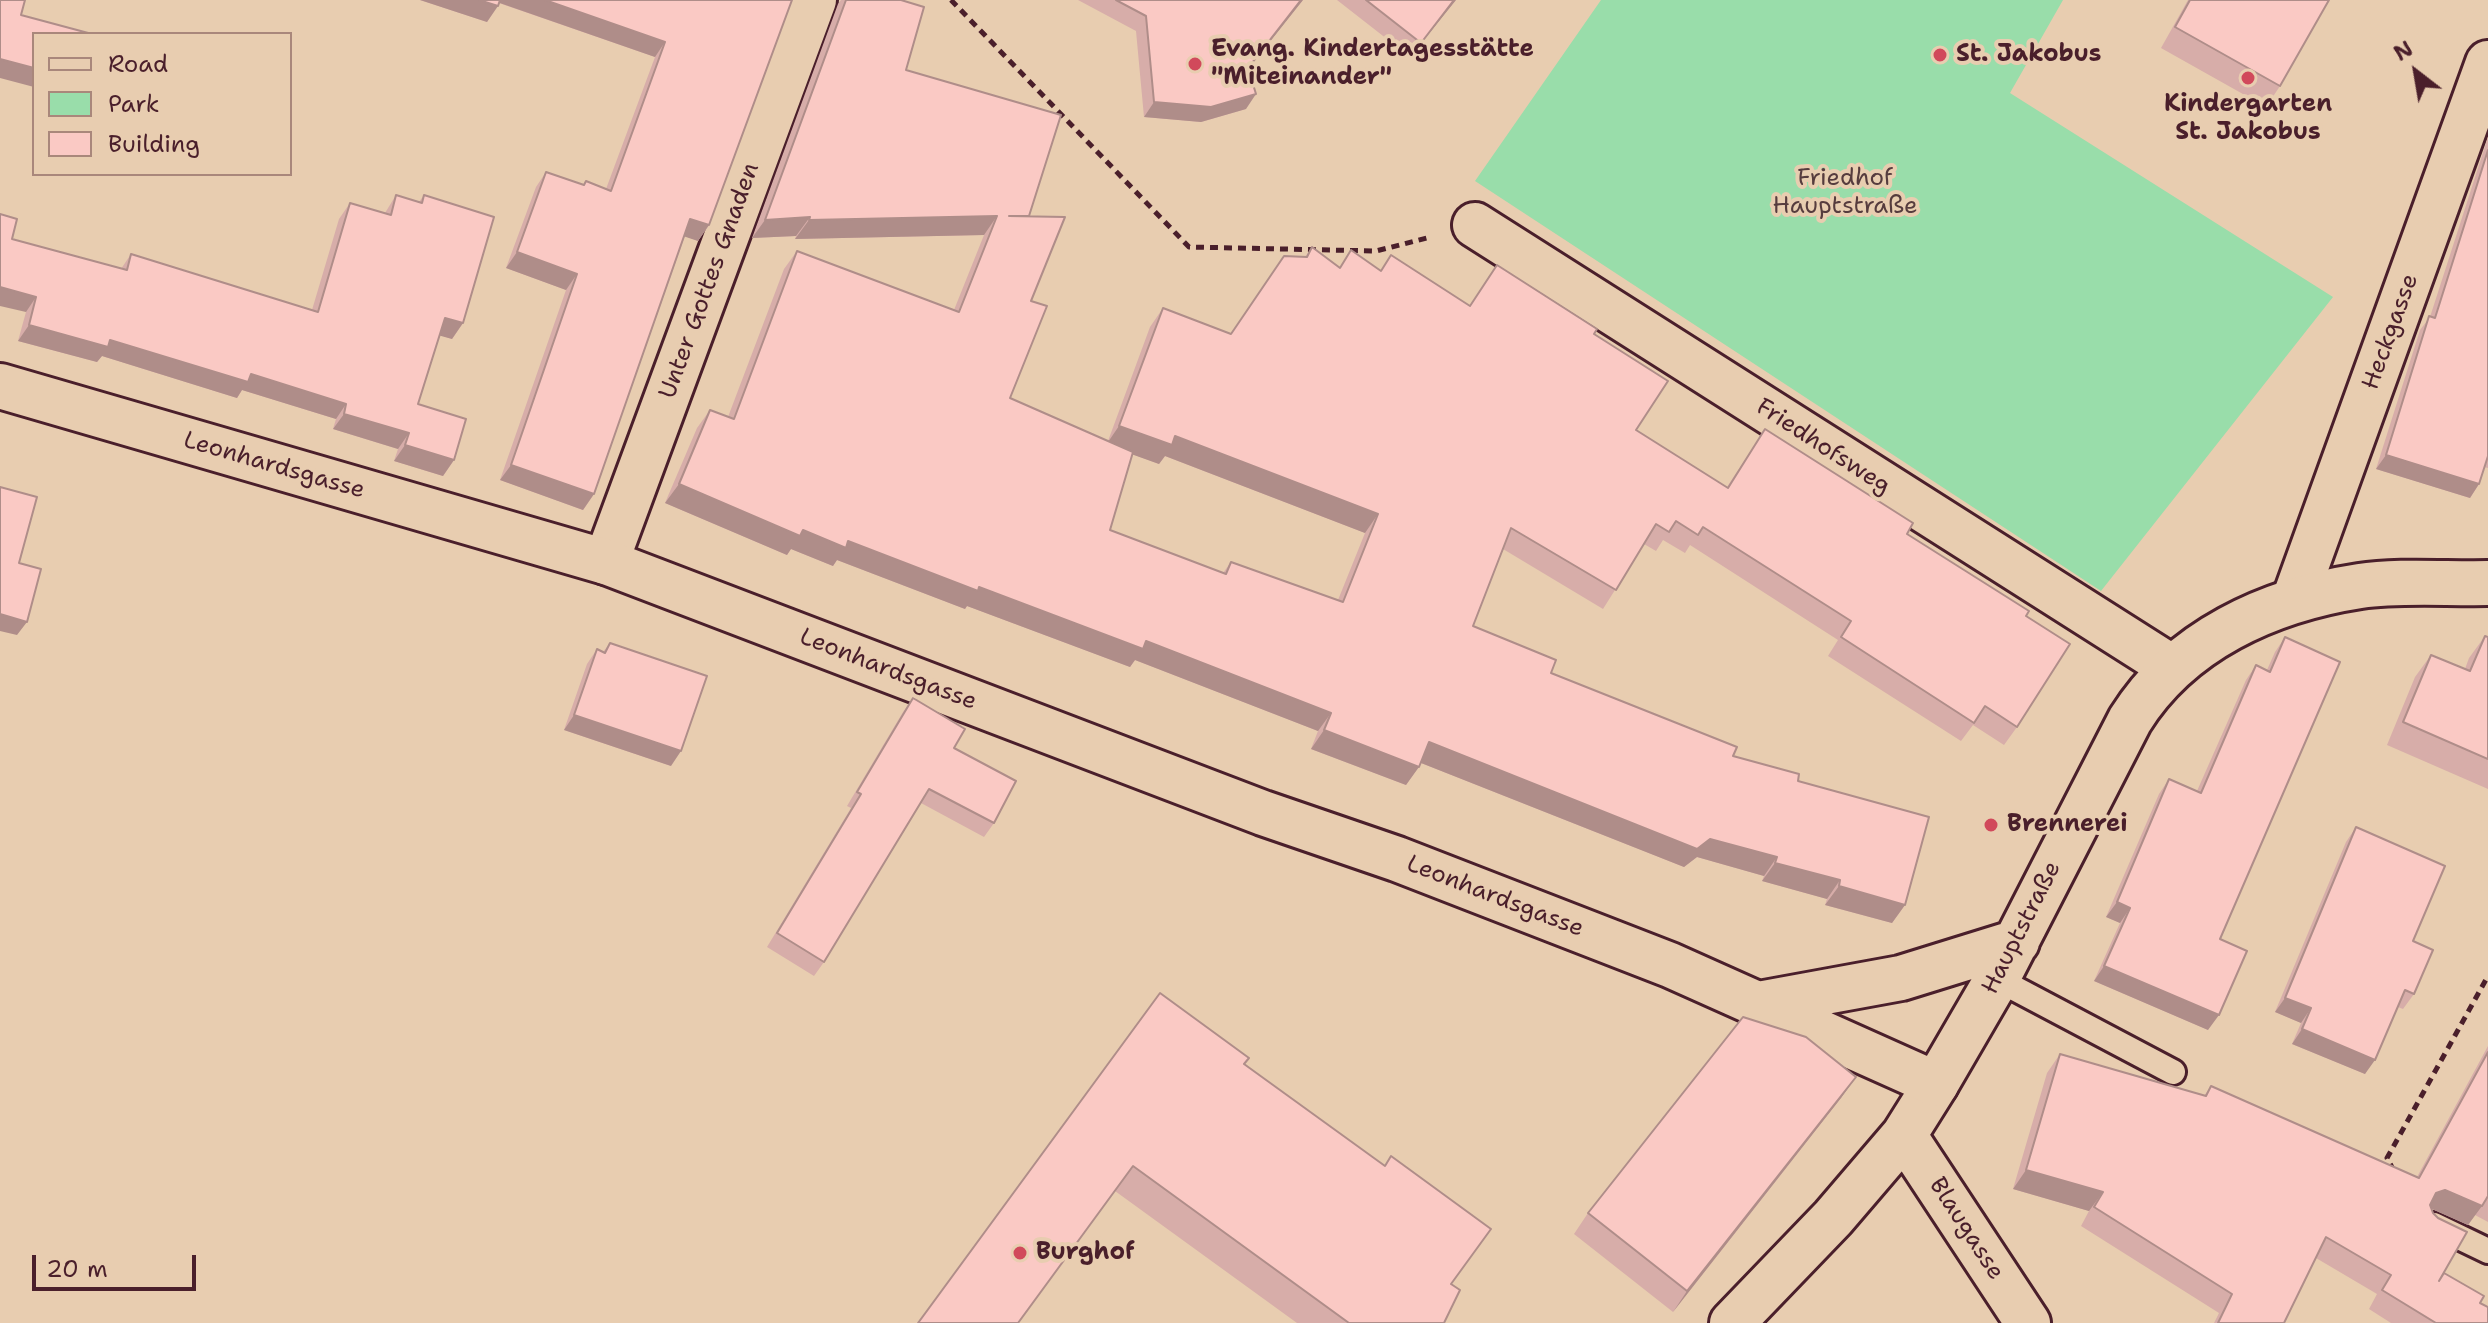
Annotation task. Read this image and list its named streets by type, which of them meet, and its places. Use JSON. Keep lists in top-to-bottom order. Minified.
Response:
{"streets":{"street":["Unter Gottes Gnaden","Heckgasse","Friedhofsweg","Leonhardsgasse","Hauptstraße","Blaugasse"]},"crossings":[["Unter Gottes Gnaden","Leonhardsgasse"],["Heckgasse","Hauptstraße"],["Friedhofsweg","Hauptstraße"],["Leonhardsgasse","Hauptstraße"],["Hauptstraße","Blaugasse"]],"parks":["Friedhof Hauptstraße"],"places":["St. Jakobus","Evang. Kindertagesstätte \"Miteinander\"","Kindergarten St. Jakobus","Brennerei","Burghof"],"legend":["Road","Park","Building"],"scale_bar":"20 m","north":"top left"}
